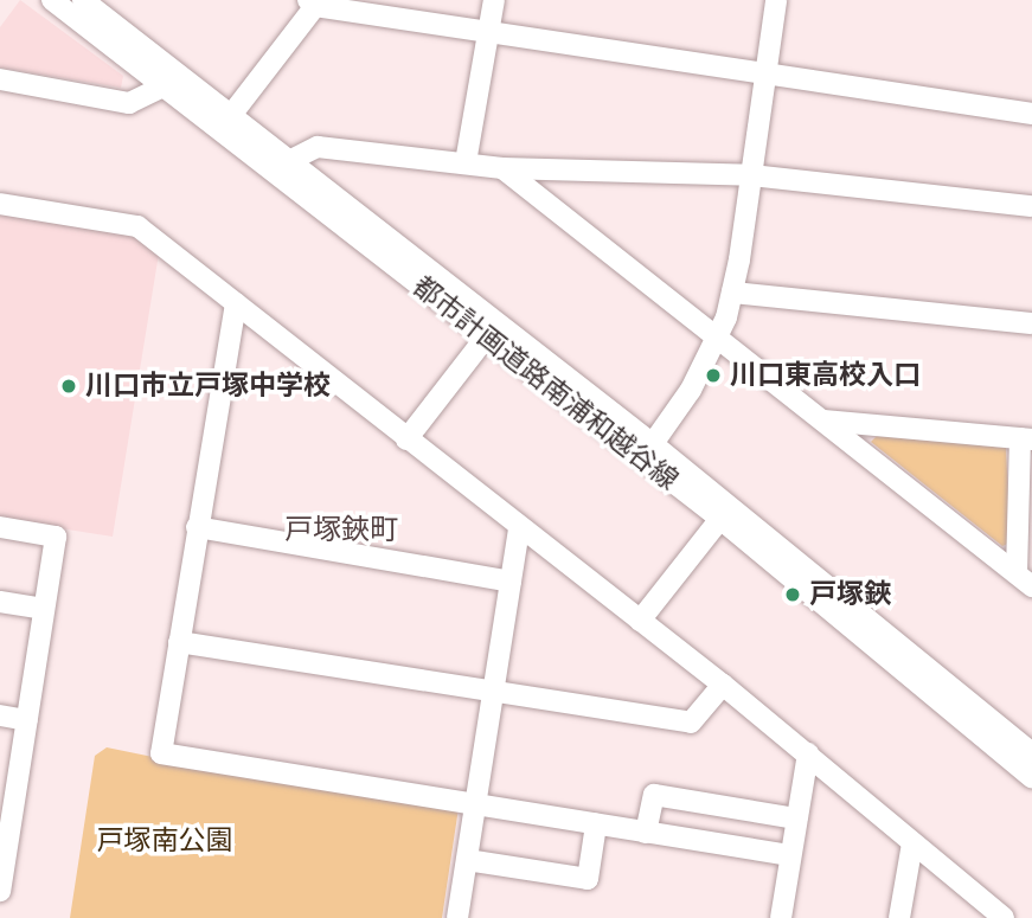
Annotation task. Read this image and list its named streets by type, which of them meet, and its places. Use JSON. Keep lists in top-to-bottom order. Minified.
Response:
{"streets":{"street":["都市計画道路南浦和越谷線"]},"districts":["戸塚鋏町"],"parks":["戸塚南公園"],"places":["川口東高校入口","川口市立戸塚中学校","戸塚鋏"]}
